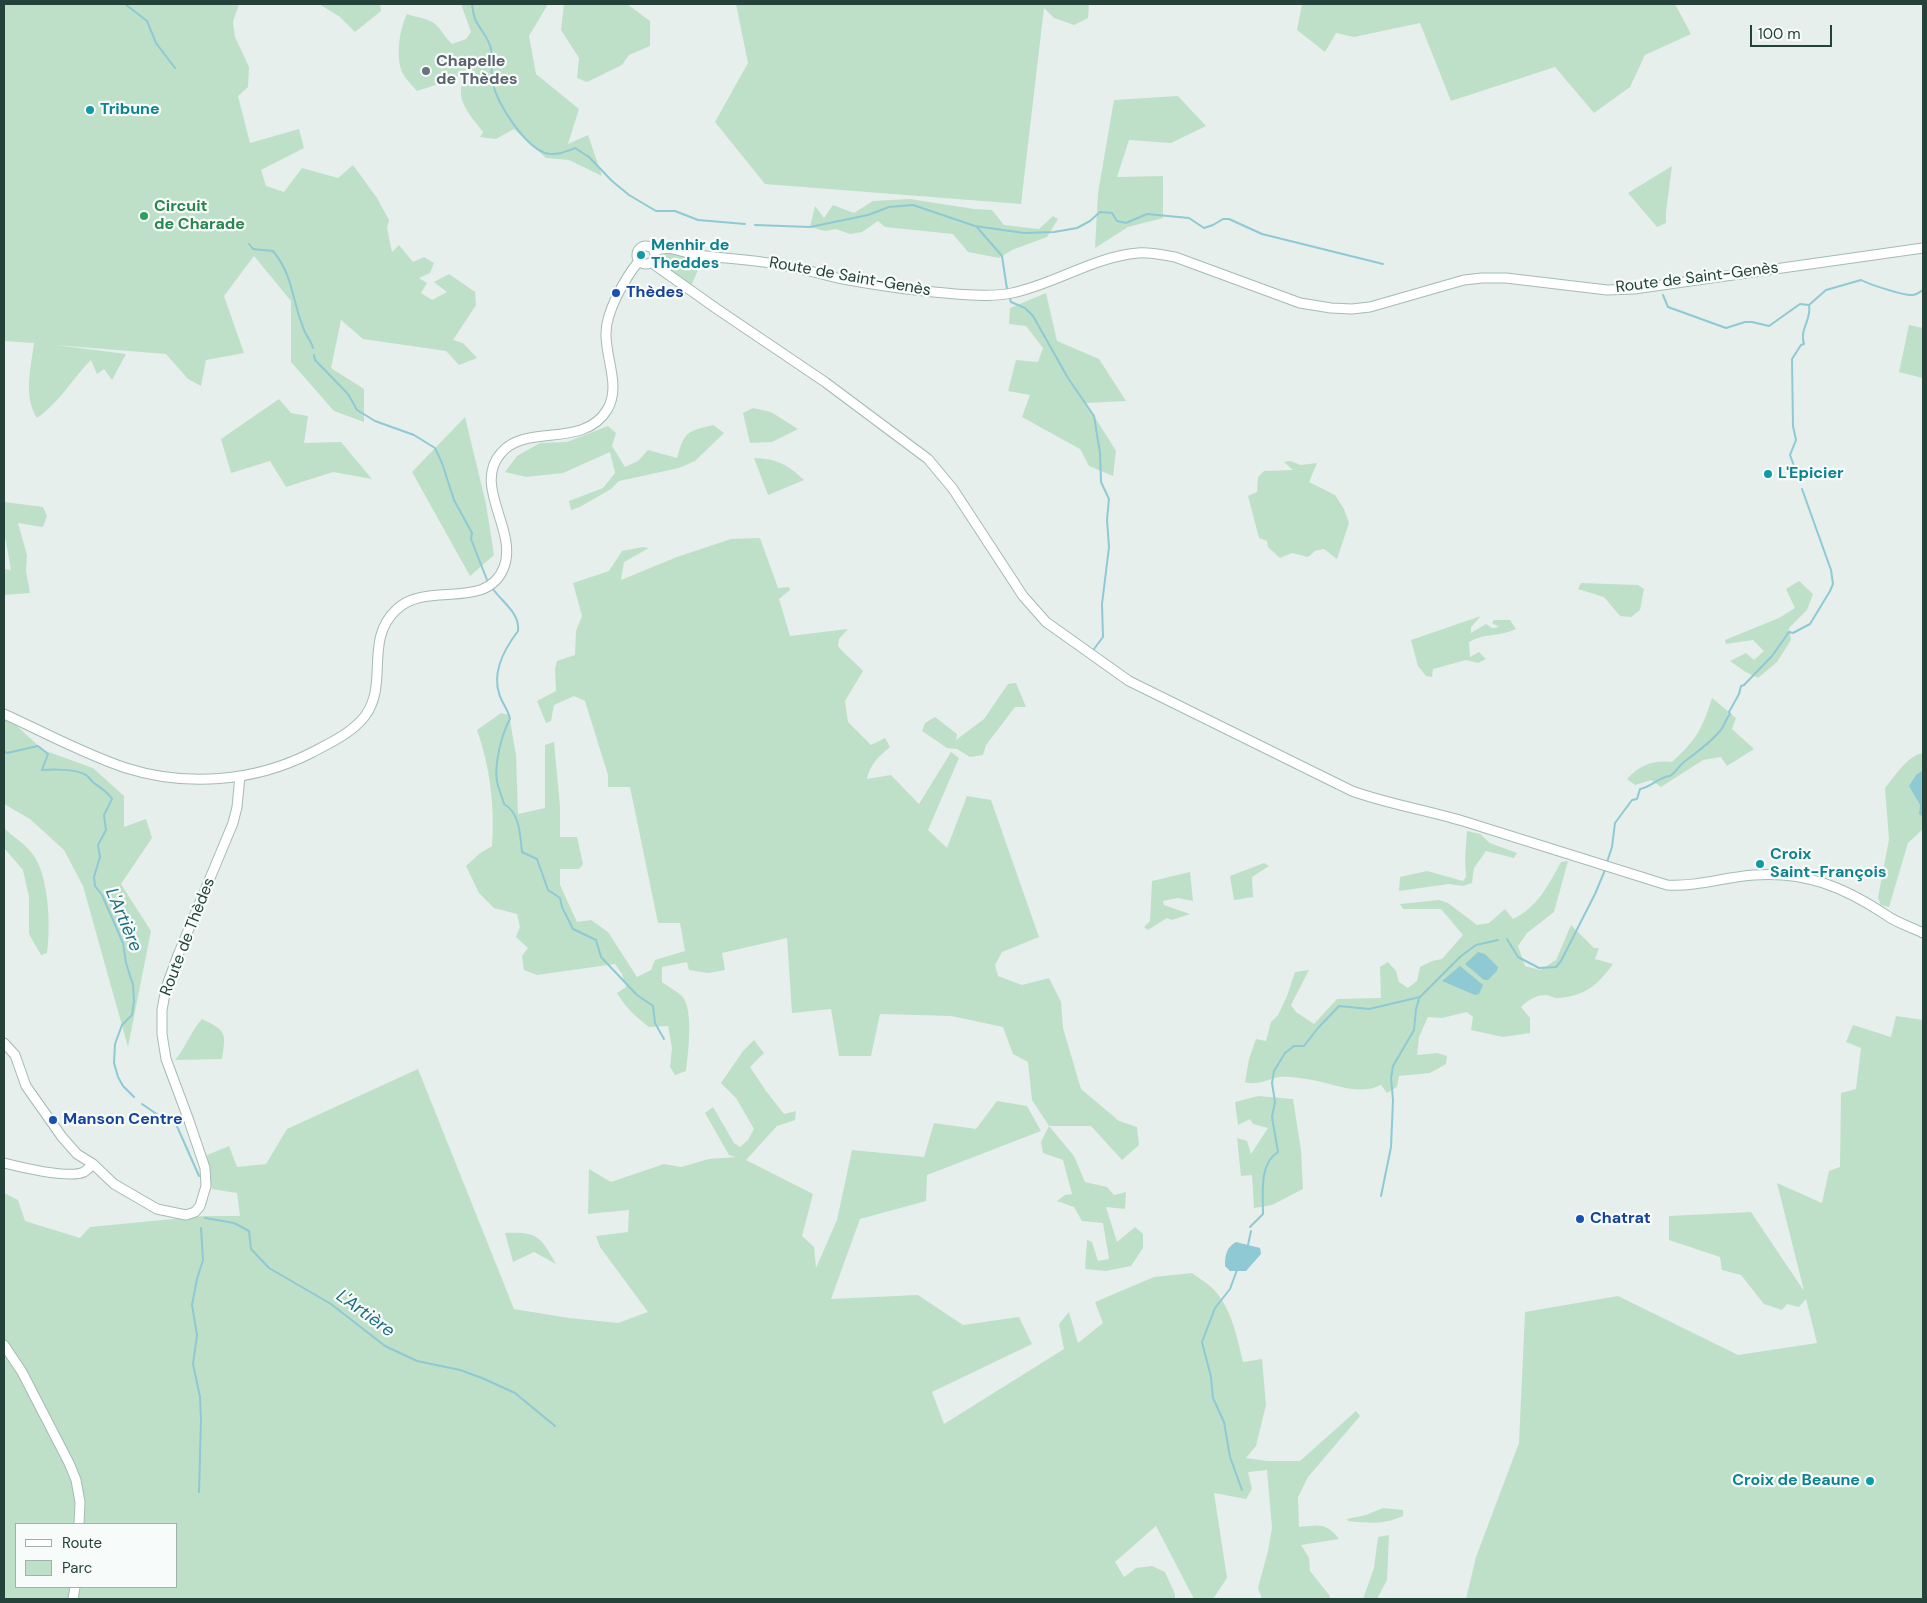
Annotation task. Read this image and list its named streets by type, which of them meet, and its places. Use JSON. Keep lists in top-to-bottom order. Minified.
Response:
{"streets":{"main road":["Route de Saint-Genès","Route de Thèdes"]},"water":["L'Artière"],"places":["Chapelle de Thèdes","Tribune","Circuit de Charade","Menhir de Theddes","Thèdes","L'Epicier","Croix Saint-François","Manson Centre","Chatrat","Croix de Beaune"],"legend":["Route","Parc"],"scale_bar":"100 m"}
